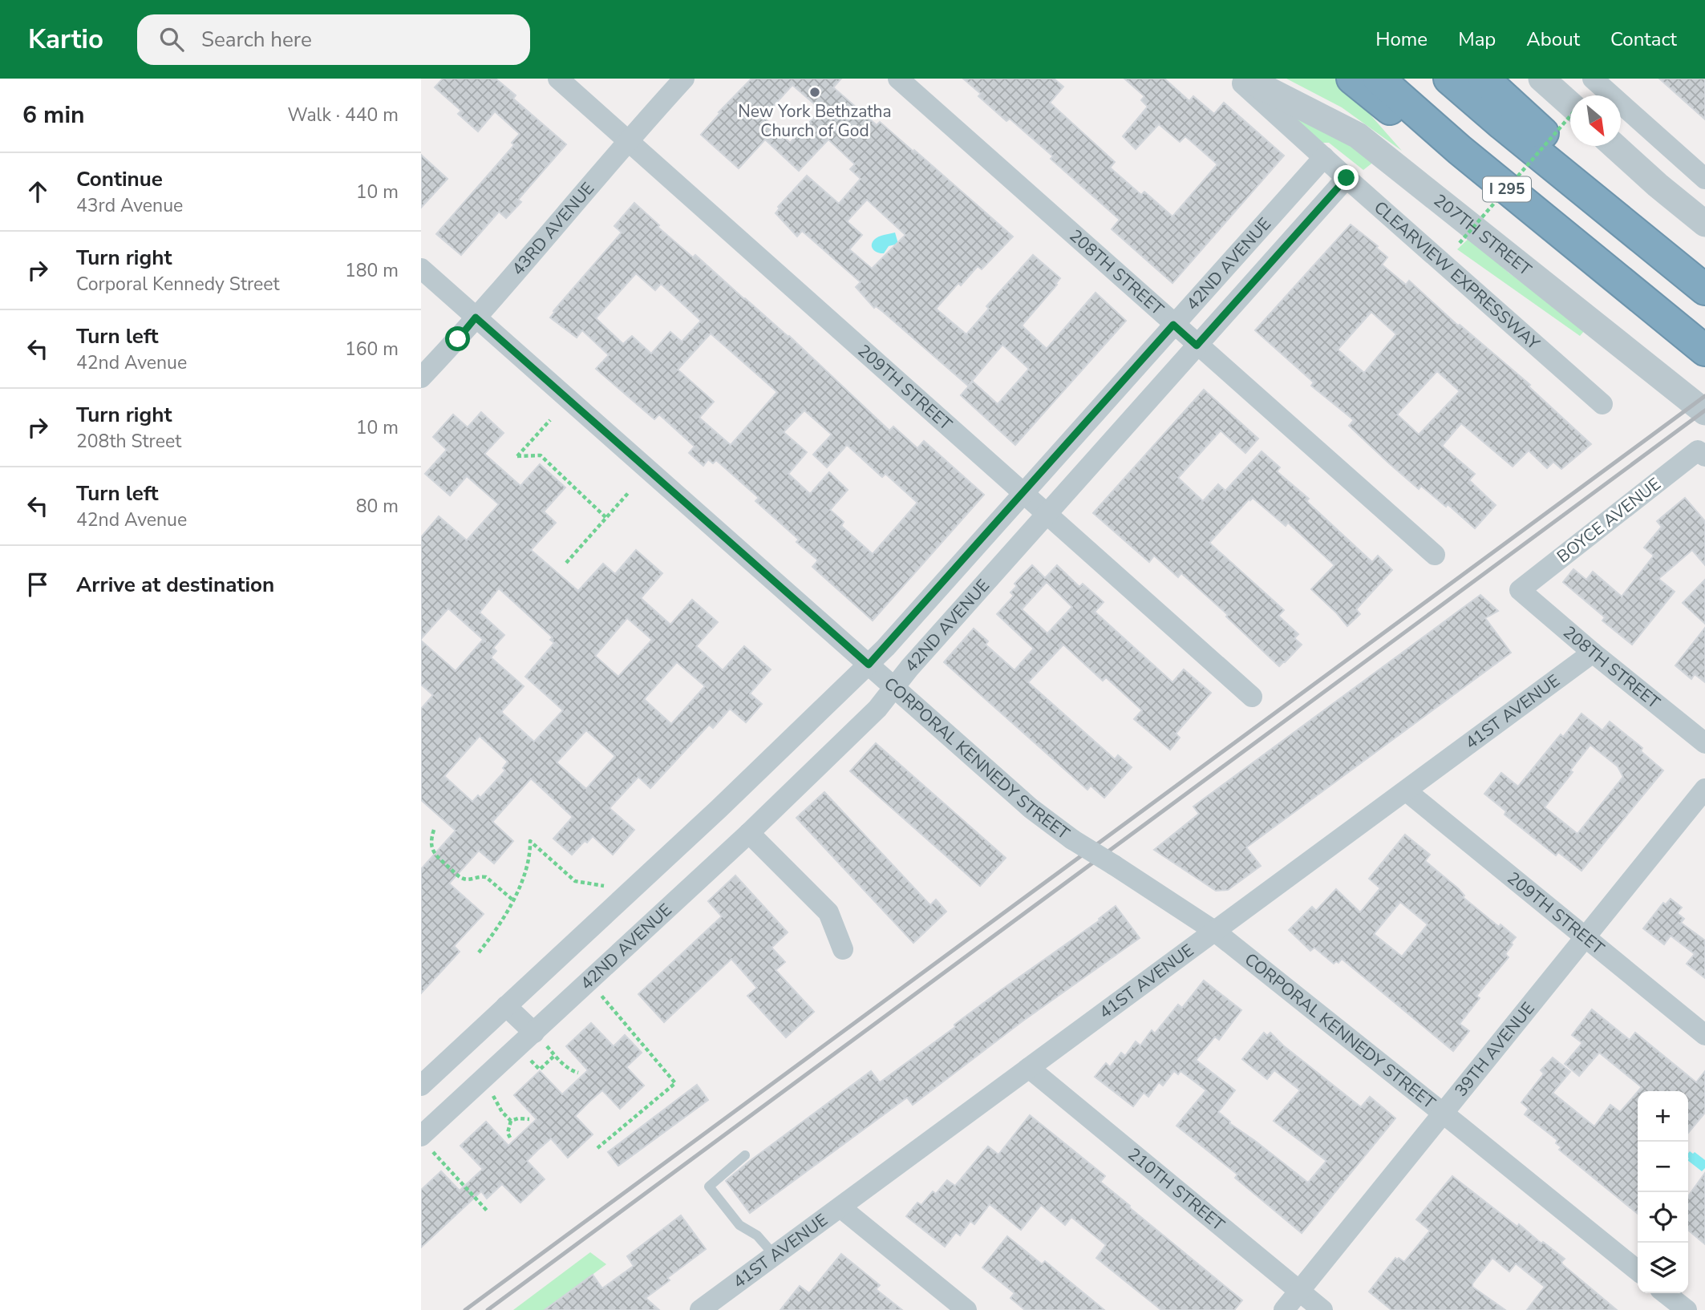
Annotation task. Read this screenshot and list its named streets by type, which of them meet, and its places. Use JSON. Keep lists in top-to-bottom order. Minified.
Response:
{"streets":{"highway":["I 295"],"street":["43RD AVENUE","207TH STREET","42ND AVENUE","208TH STREET","CLEARVIEW EXPRESSWAY","209TH STREET","BOYCE AVENUE","41ST AVENUE","CORPORAL KENNEDY STREET","39TH AVENUE","210TH STREET"]},"crossings":[["43RD AVENUE","209TH STREET"],["43RD AVENUE","CORPORAL KENNEDY STREET"],["42ND AVENUE","208TH STREET"],["42ND AVENUE","CLEARVIEW EXPRESSWAY"],["42ND AVENUE","209TH STREET"],["42ND AVENUE","CORPORAL KENNEDY STREET"],["208TH STREET","BOYCE AVENUE"],["208TH STREET","41ST AVENUE"],["209TH STREET","41ST AVENUE"],["209TH STREET","39TH AVENUE"],["41ST AVENUE","CORPORAL KENNEDY STREET"],["41ST AVENUE","210TH STREET"],["CORPORAL KENNEDY STREET","39TH AVENUE"],["39TH AVENUE","210TH STREET"]],"places":["New York Bethzatha Church of God"],"north":"bottom right","page":{"header":"Kartio","search":"Search here","nav":["Home","Map","About","Contact"],"heading":["6 min","Walk · 440 m"],"list":[["Continue","43rd Avenue","10 m"],["Turn right","Corporal Kennedy Street","180 m"],["Turn left","42nd Avenue","160 m"],["Turn right","208th Street","10 m"],["Turn left","42nd Avenue","80 m"],"Arrive at destination"],"map_buttons":["+","−"]}}
